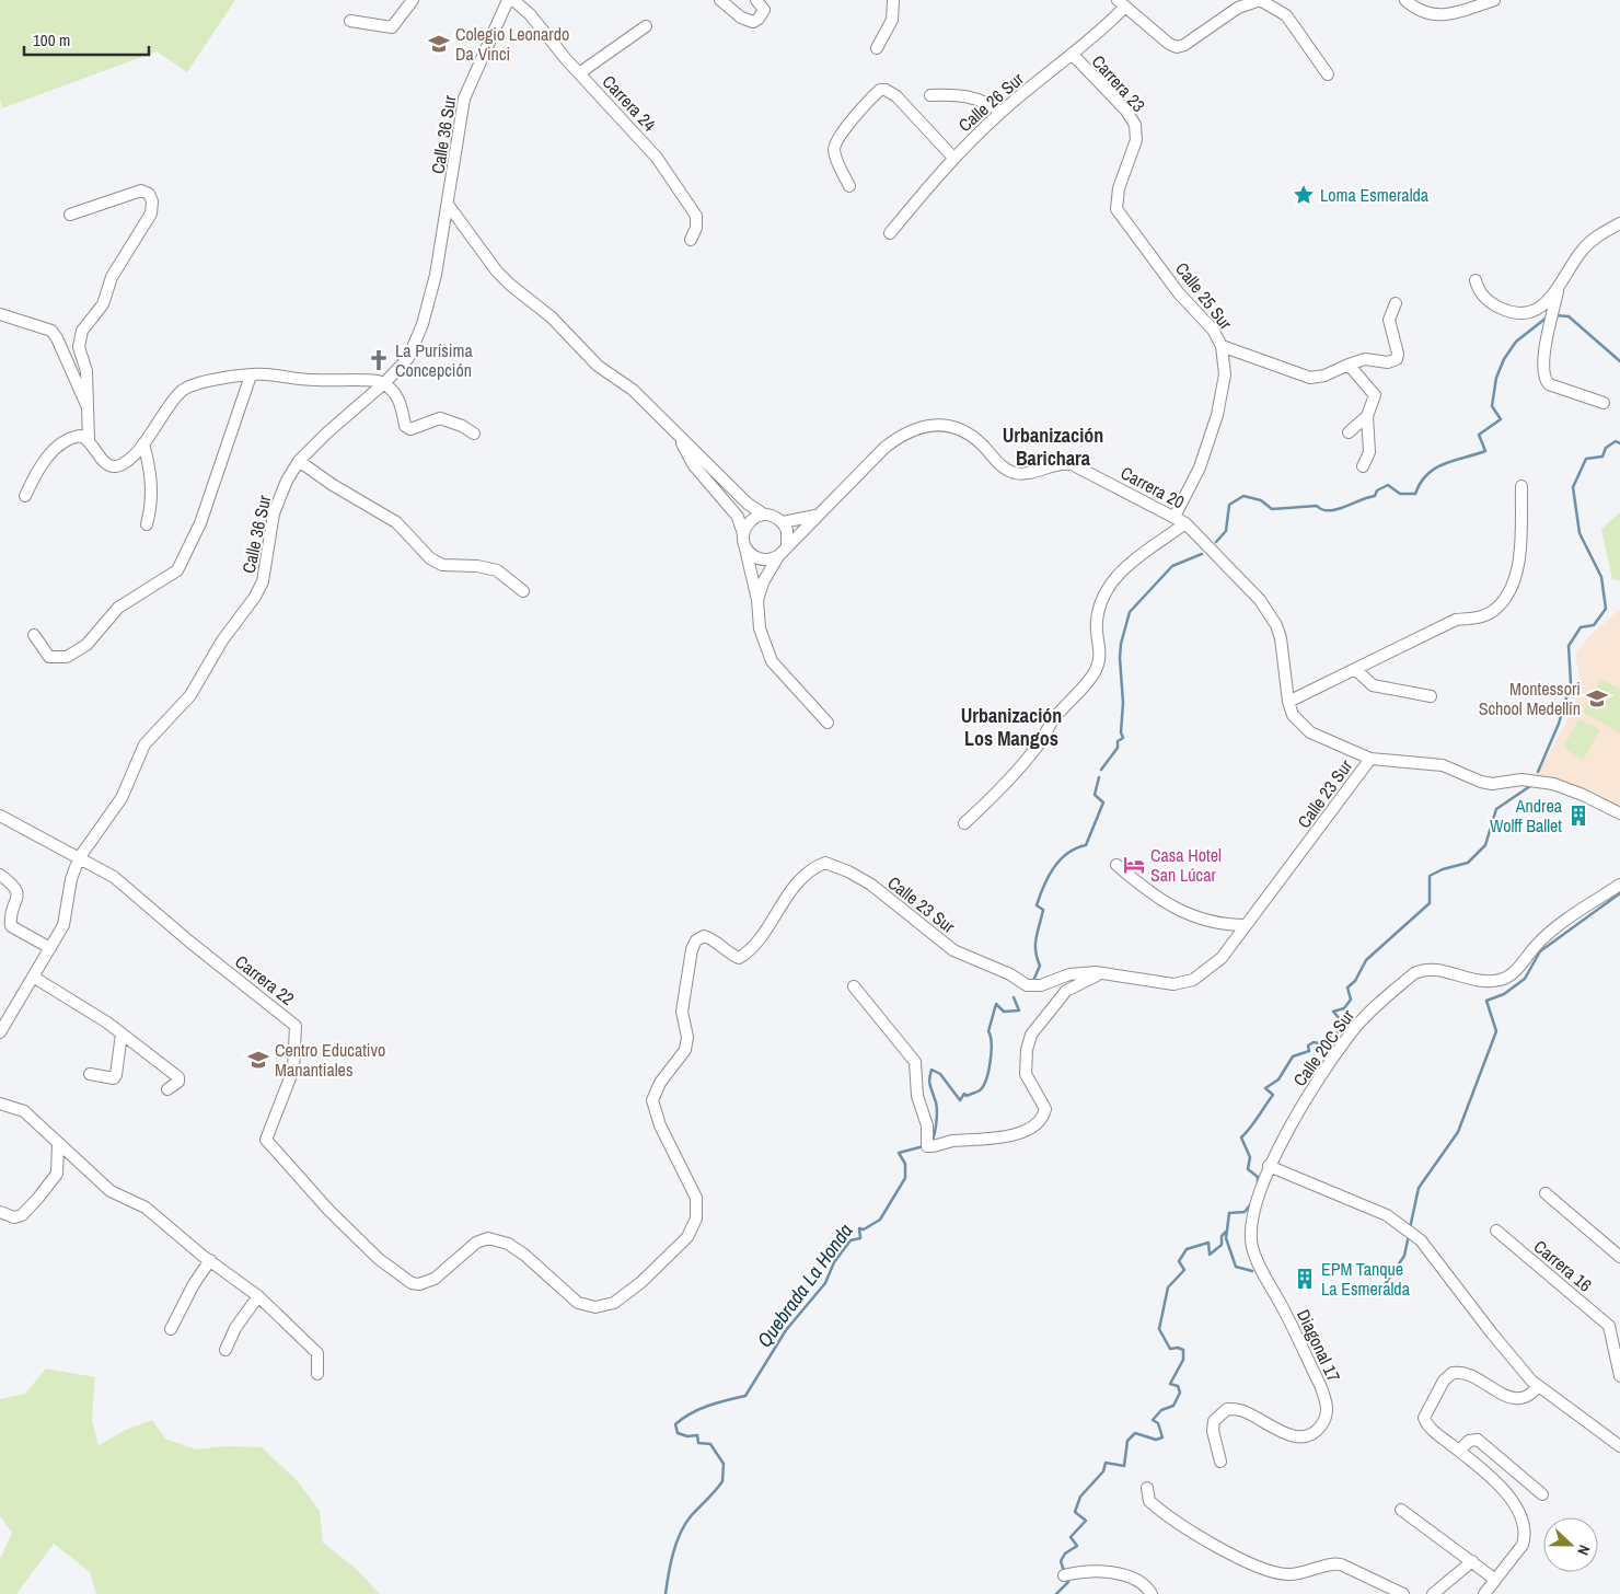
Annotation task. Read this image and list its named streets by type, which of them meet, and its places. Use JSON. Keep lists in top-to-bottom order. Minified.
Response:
{"streets":{"street":["Carrera 23","Calle 26 Sur","Carrera 24","Calle 36 Sur","Calle 25 Sur","Carrera 20","Calle 23 Sur","Carrera 22","Calle 20C Sur","Carrera 16","Diagonal 17"]},"crossings":[["Carrera 23","Calle 26 Sur"],["Carrera 23","Calle 25 Sur"],["Calle 36 Sur","Carrera 22"],["Calle 25 Sur","Carrera 20"],["Carrera 20","Calle 23 Sur"],["Calle 23 Sur","Carrera 22"],["Calle 20C Sur","Diagonal 17"]],"districts":["Urbanización Barichara","Urbanización Los Mangos"],"water":["Quebrada La Honda"],"places":{"school or university":["Colegio Leonardo Da Vinci","Montessori School Medellín","Centro Educativo Manantiales"],"place":["Loma Esmeralda"],"church":["La Purísima Concepción"],"building":["Andrea Wolff Ballet","EPM Tanque La Esmeralda"],"hotel":["Casa Hotel San Lúcar"]},"scale_bar":"100 m","north":"right"}
